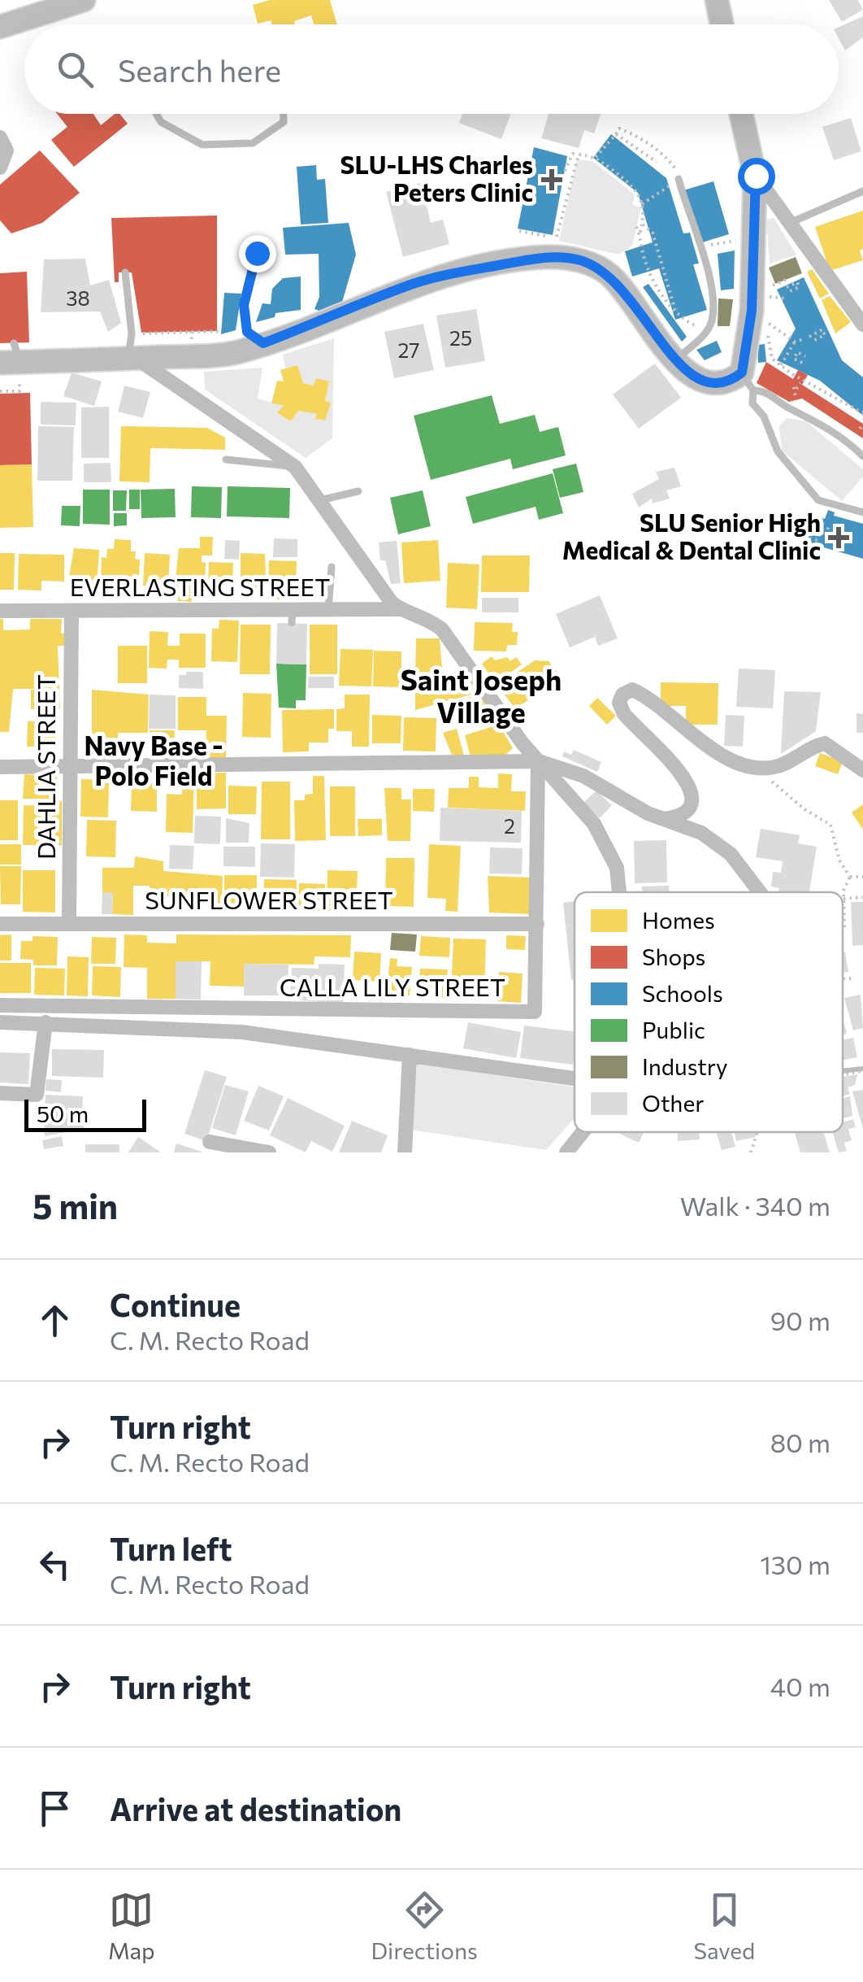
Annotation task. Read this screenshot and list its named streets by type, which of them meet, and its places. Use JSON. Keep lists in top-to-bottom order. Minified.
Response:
{"streets":{"street":["EVERLASTING STREET","DAHLIA STREET","SUNFLOWER STREET","CALLA LILY STREET"]},"crossings":[["EVERLASTING STREET","DAHLIA STREET"],["DAHLIA STREET","SUNFLOWER STREET"],["SUNFLOWER STREET","CALLA LILY STREET"]],"districts":["Saint Joseph Village","Navy Base - Polo Field"],"places":{"health":["SLU-LHS Charles Peters Clinic","SLU Senior High Medical & Dental Clinic"]},"house_numbers":["38","25","27","2"],"legend":["Homes","Shops","Schools","Public","Industry","Other"],"scale_bar":"50 m","page":{"search":"Search here","scale":"50 m","heading":["5 min","Walk · 340 m"],"list":[["Continue","C. M. Recto Road","90 m"],["Turn right","C. M. Recto Road","80 m"],["Turn left","C. M. Recto Road","130 m"],["Turn right","40 m"],"Arrive at destination"],"nav":["Map","Directions","Saved"]}}
